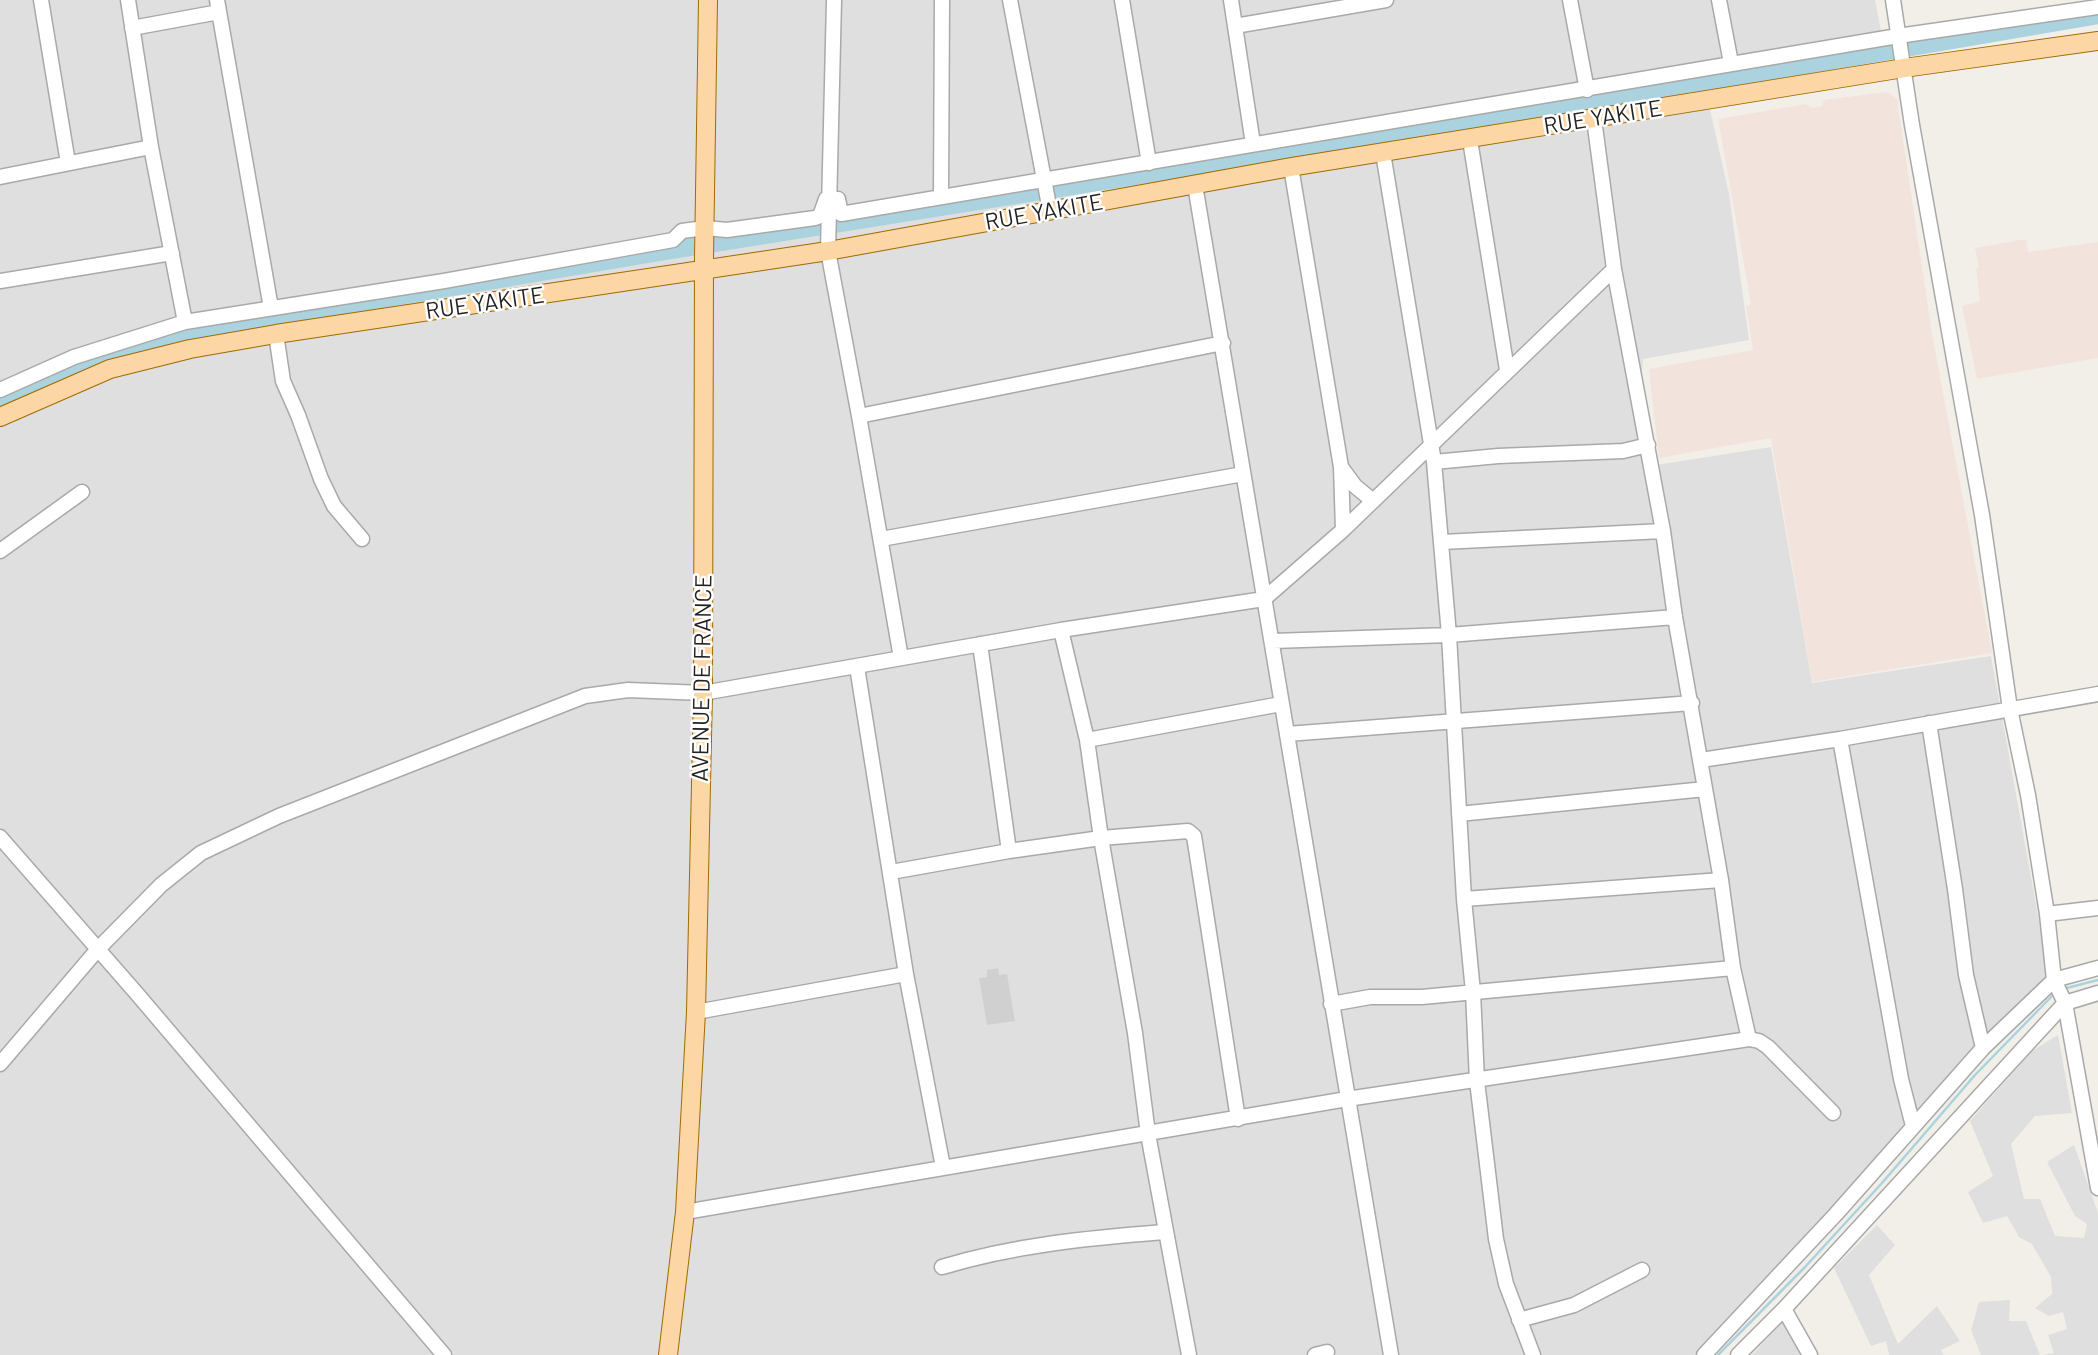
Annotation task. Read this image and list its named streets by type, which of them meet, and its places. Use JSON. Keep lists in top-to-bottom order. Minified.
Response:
{"streets":{"main road":["RUE YAKITE","AVENUE DE FRANCE"]},"crossings":[["RUE YAKITE","AVENUE DE FRANCE"]]}
